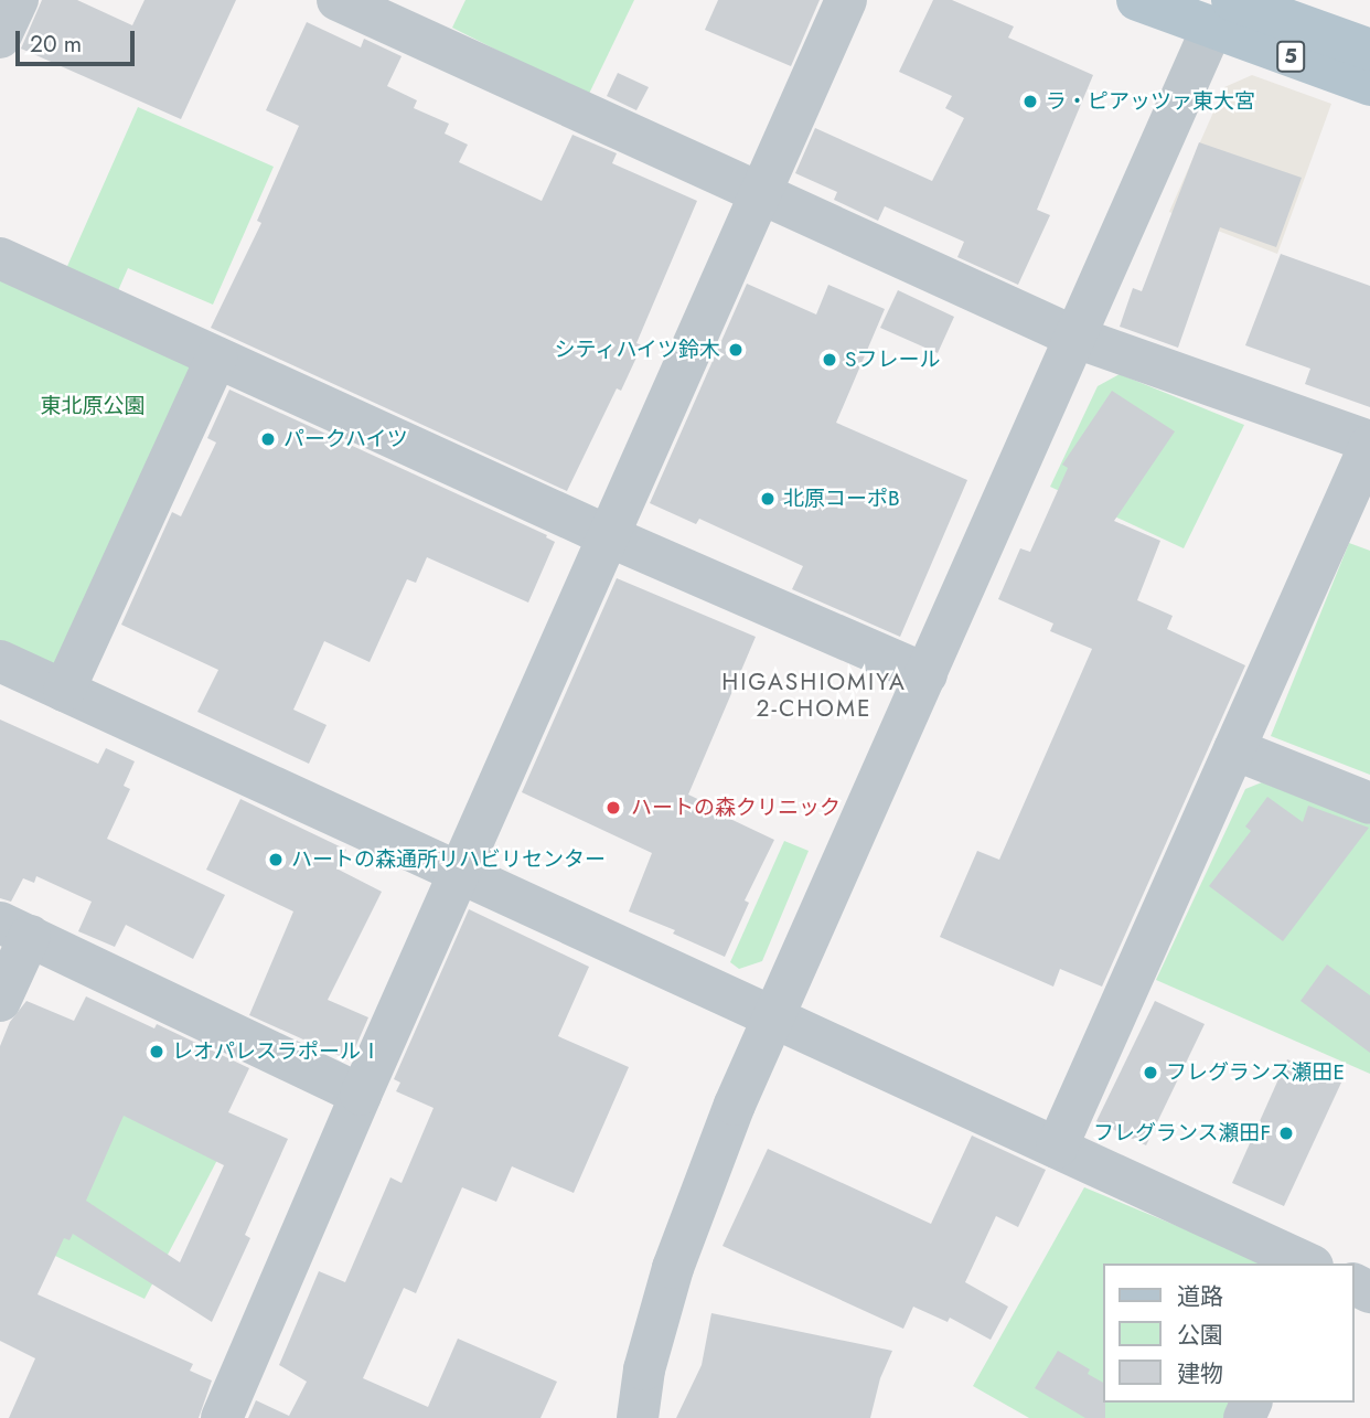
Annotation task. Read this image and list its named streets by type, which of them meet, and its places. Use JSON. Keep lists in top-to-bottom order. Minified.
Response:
{"streets":{"main road":["5"]},"districts":["HIGASHIOMIYA 2-CHOME"],"parks":["東北原公園"],"places":["ラ・ピアッツァ東大宮","シティハイツ鈴木","Sフレール","パークハイツ","北原コーポB","ハートの森クリニック","ハートの森通所リハビリセンター","レオパレスラポールⅠ","フレグランス瀬田E","フレグランス瀬田F"],"legend":["道路","公園","建物"],"scale_bar":"20 m"}
